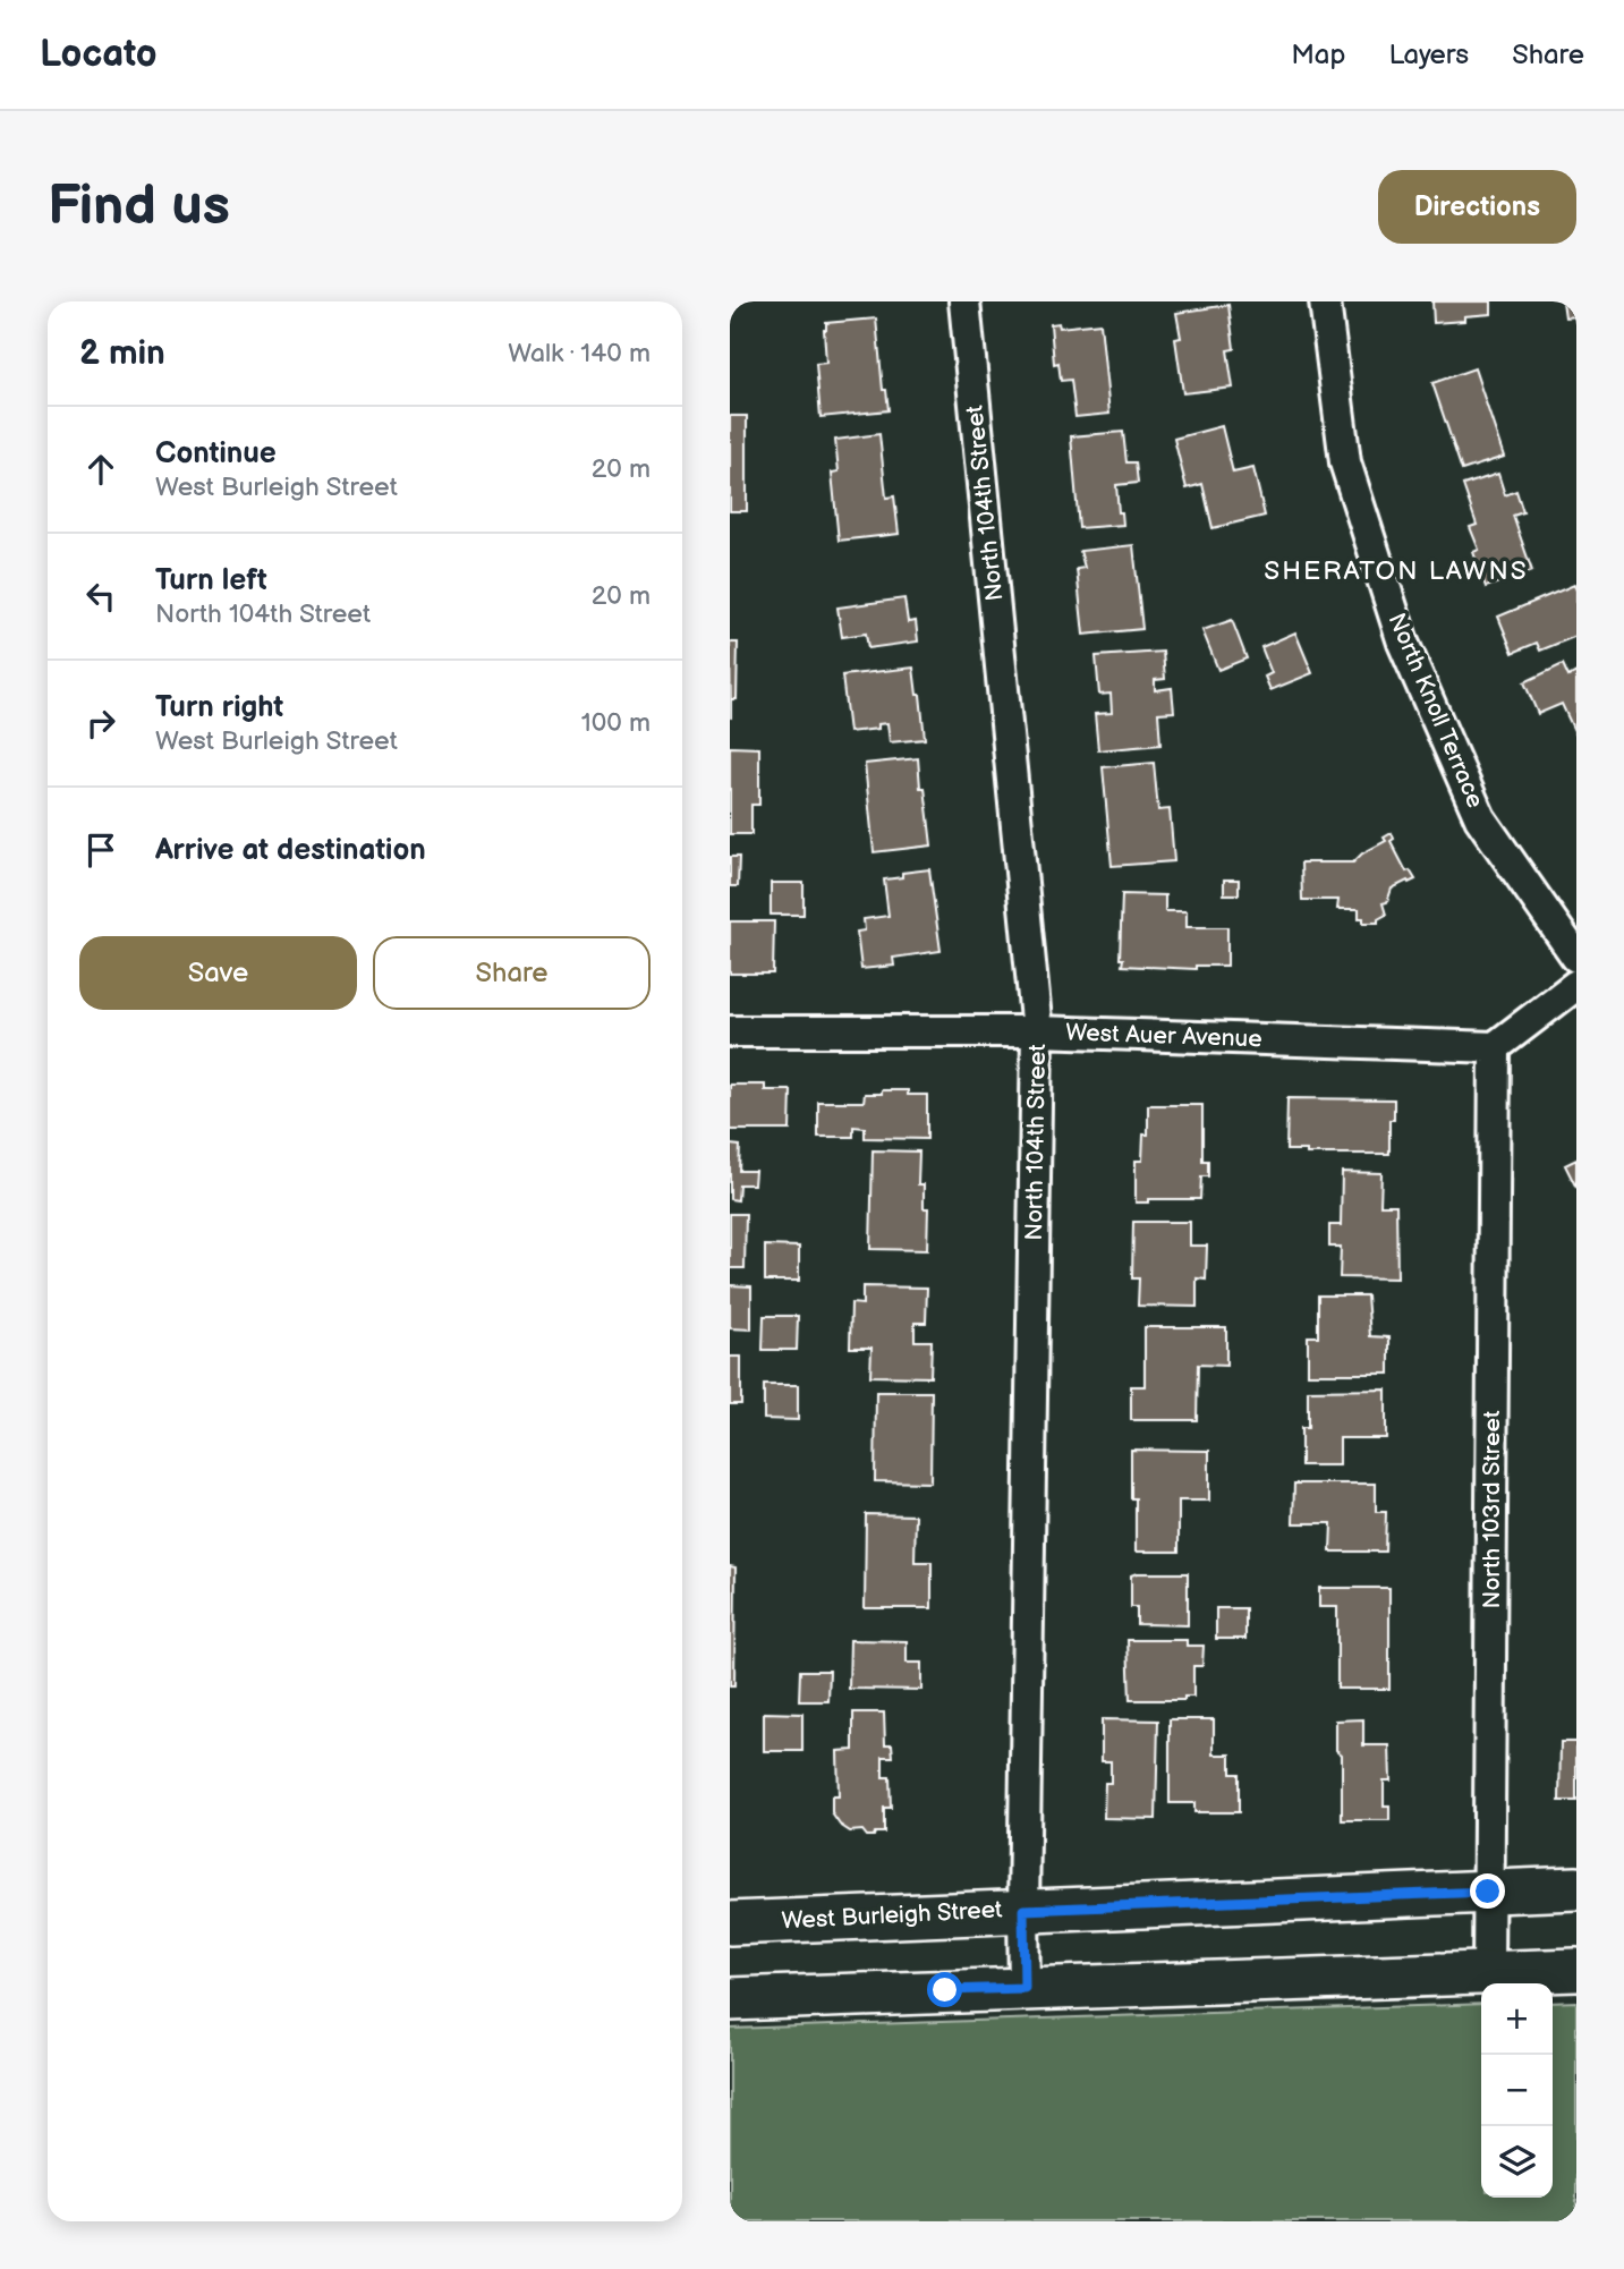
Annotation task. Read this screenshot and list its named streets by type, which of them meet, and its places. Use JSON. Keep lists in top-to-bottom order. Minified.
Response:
{"streets":{"main road":["West Burleigh Street"],"street":["North 104th Street","North Knoll Terrace","West Auer Avenue","North 103rd Street"]},"crossings":[["North 104th Street","West Auer Avenue"],["North 104th Street","West Burleigh Street"],["West Auer Avenue","North 103rd Street"],["North 103rd Street","West Burleigh Street"]],"districts":["SHERATON LAWNS"],"page":{"header":"Locato","nav":["Map","Layers","Share"],"buttons":["Directions",["Save","Share"]],"title":"Find us","heading":["2 min","Walk · 140 m"],"list":[["Continue","West Burleigh Street","20 m"],["Turn left","North 104th Street","20 m"],["Turn right","West Burleigh Street","100 m"],"Arrive at destination"],"map_buttons":["+","−"]}}
